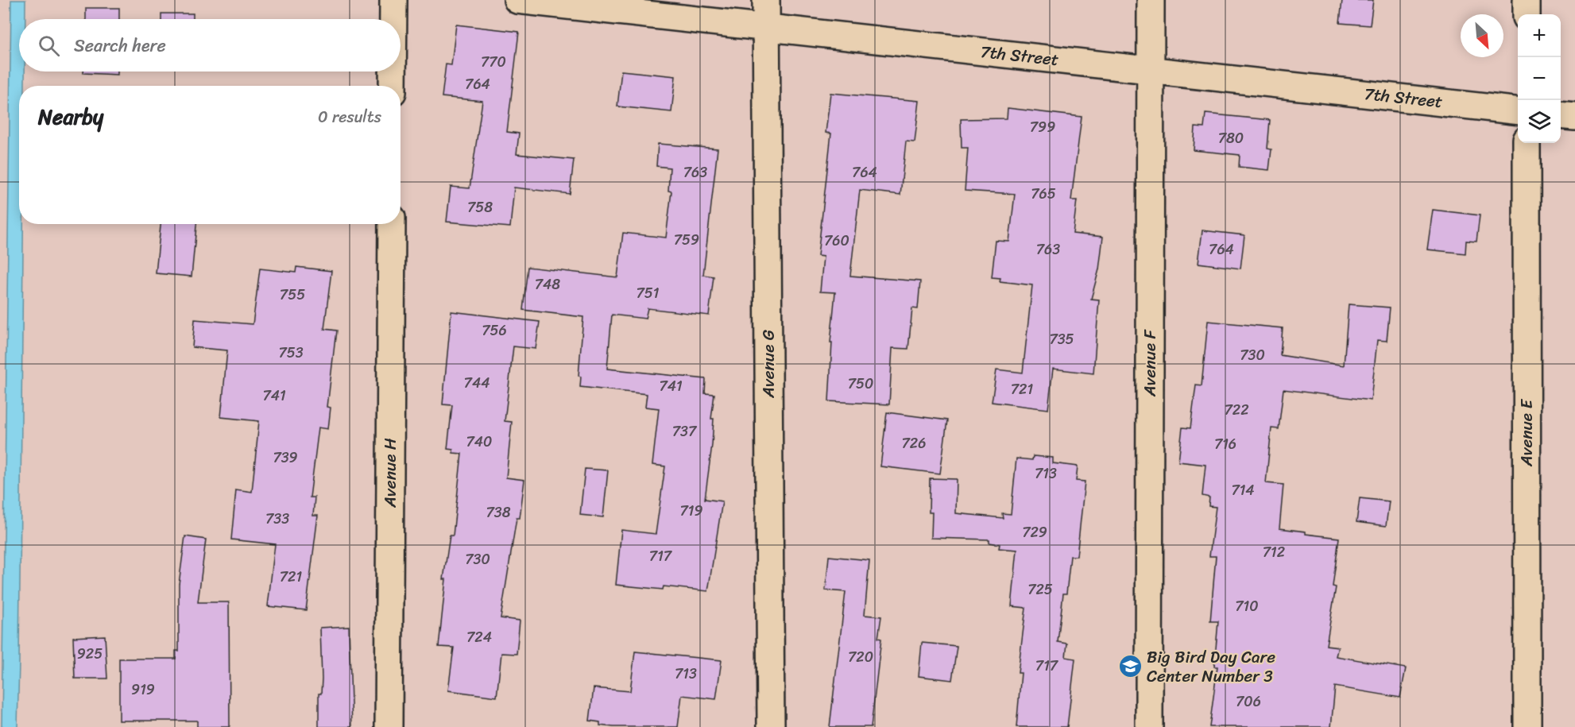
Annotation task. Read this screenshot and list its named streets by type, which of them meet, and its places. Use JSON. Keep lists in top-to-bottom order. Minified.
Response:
{"streets":{"street":["7th Street","Avenue F","Avenue G","Avenue E","Avenue H"]},"crossings":[["7th Street","Avenue F"],["7th Street","Avenue G"]],"places":{"school or university":["Big Bird Day Care Center Number 3"]},"house_numbers":["770","764","799","780","763","764","765","758","759","760","763","764","748","751","755","756","735","753","730","744","750","741","721","741","722","737","740","726","716","739","713","714","719","738","733","729","712","717","730","721","725","710","724","925","720","717","713","919","706"],"north":"bottom right","page":{"map_buttons":["+","−"],"search":"Search here","heading":["Nearby","0 results"]}}
